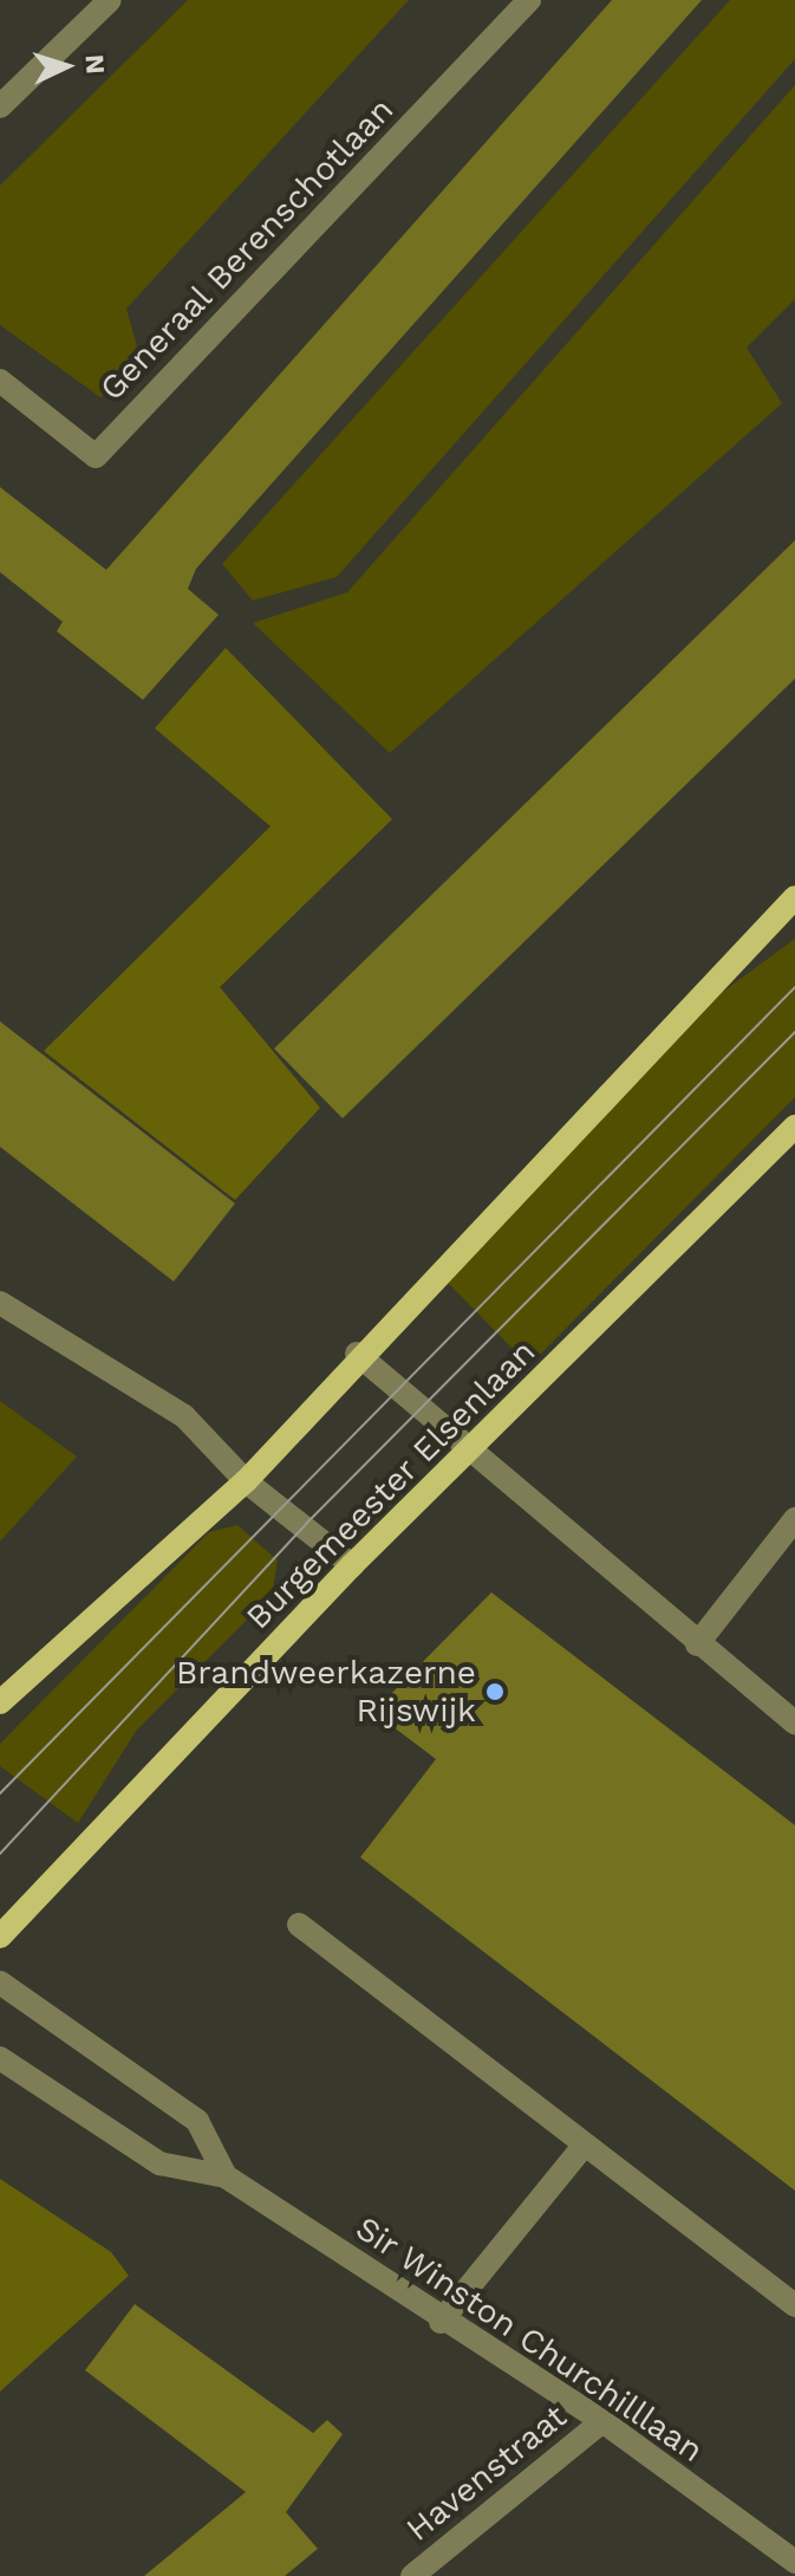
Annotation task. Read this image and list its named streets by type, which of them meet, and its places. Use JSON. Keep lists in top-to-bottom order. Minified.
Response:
{"streets":{"main road":["Burgemeester Elsenlaan"],"street":["Generaal Berenschotlaan","Sir Winston Churchilllaan","Havenstraat"]},"crossings":[["Sir Winston Churchilllaan","Havenstraat"]],"places":["Brandweerkazerne Rijswijk"],"north":"right"}
